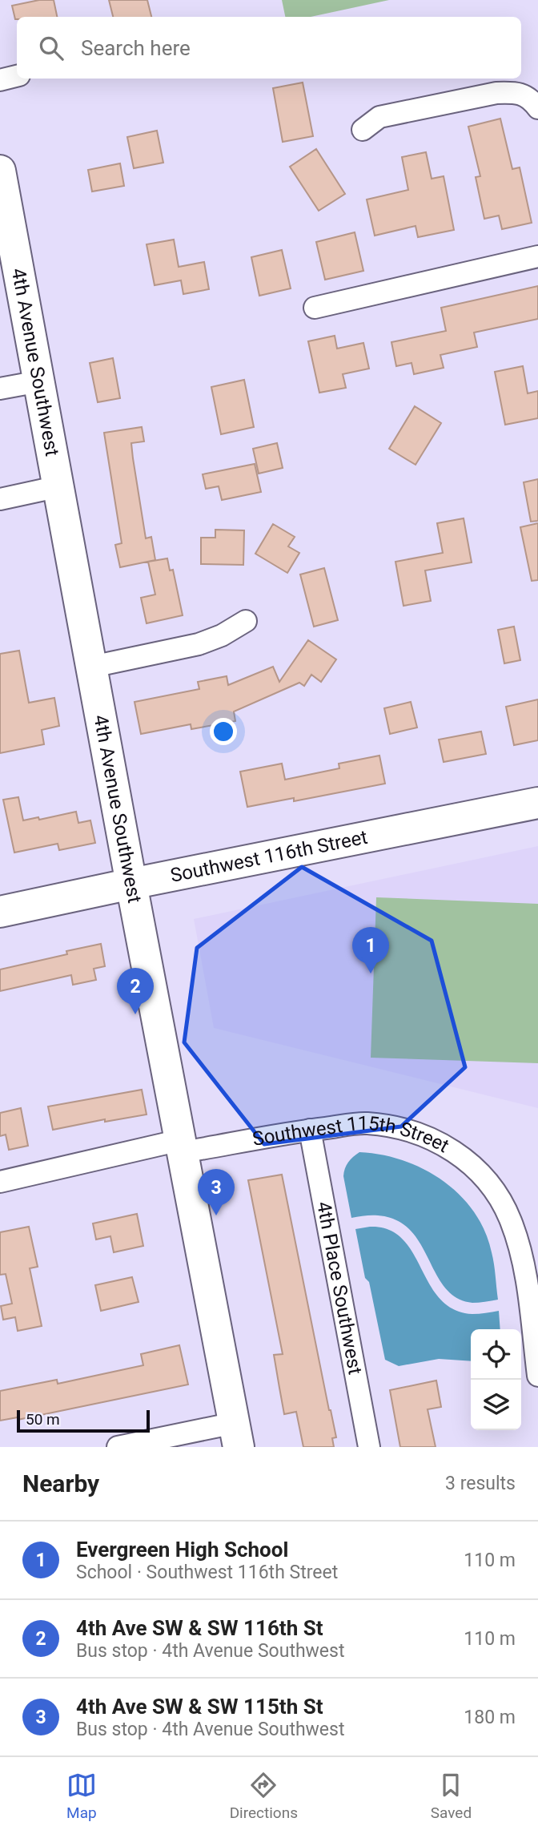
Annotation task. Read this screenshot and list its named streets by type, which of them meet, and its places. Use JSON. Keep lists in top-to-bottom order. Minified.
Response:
{"streets":{"street":["4th Avenue Southwest","Southwest 116th Street","Southwest 115th Street","4th Place Southwest"]},"crossings":[["4th Avenue Southwest","Southwest 116th Street"],["4th Avenue Southwest","Southwest 115th Street"],["Southwest 115th Street","4th Place Southwest"]],"scale_bar":"50 m","page":{"search":"Search here","pins":["1","2","3"],"scale":"50 m","heading":["Nearby","3 results"],"list":[{"mark":"1","name":"Evergreen High School","note":"School · Southwest 116th Street","value":"110 m"},{"mark":"2","name":"4th Ave SW & SW 116th St","note":"Bus stop · 4th Avenue Southwest","value":"110 m"},{"mark":"3","name":"4th Ave SW & SW 115th St","note":"Bus stop · 4th Avenue Southwest","value":"180 m"}],"nav":["Map","Directions","Saved"]}}
